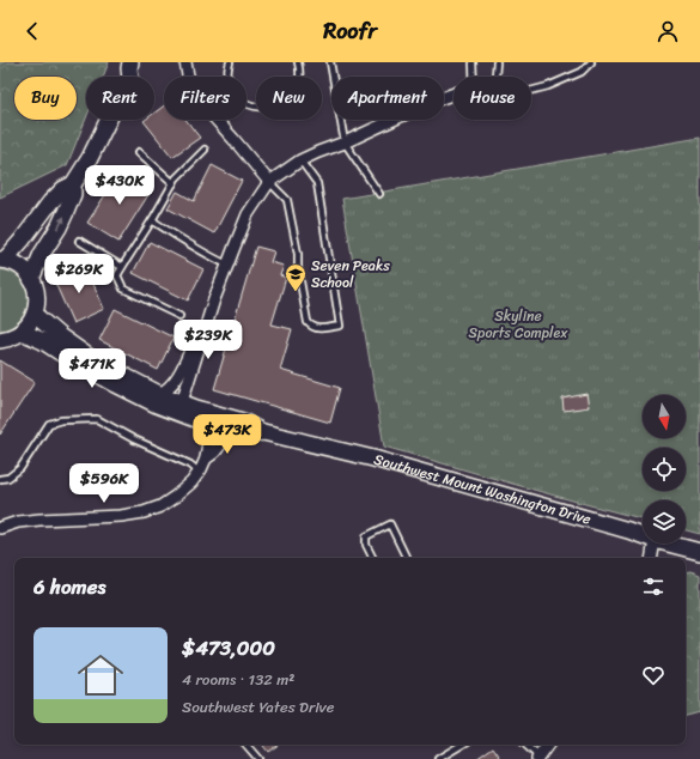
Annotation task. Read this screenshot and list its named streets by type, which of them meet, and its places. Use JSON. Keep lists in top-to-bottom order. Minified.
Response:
{"streets":{"main road":["Southwest Mount Washington Drive"]},"parks":["Skyline Sports Complex"],"places":{"school or university":["Seven Peaks School"]},"north":"bottom","page":{"header":"Roofr","chip":["Buy","Rent","Filters","New","Apartment","House"],"price":["$430K","$269K","$239K","$471K","$473K","$596K"],"heading":"6 homes","list":[{"name":"$473,000","note":"4 rooms · 132 m² · Southwest Yates Drive"}]}}
